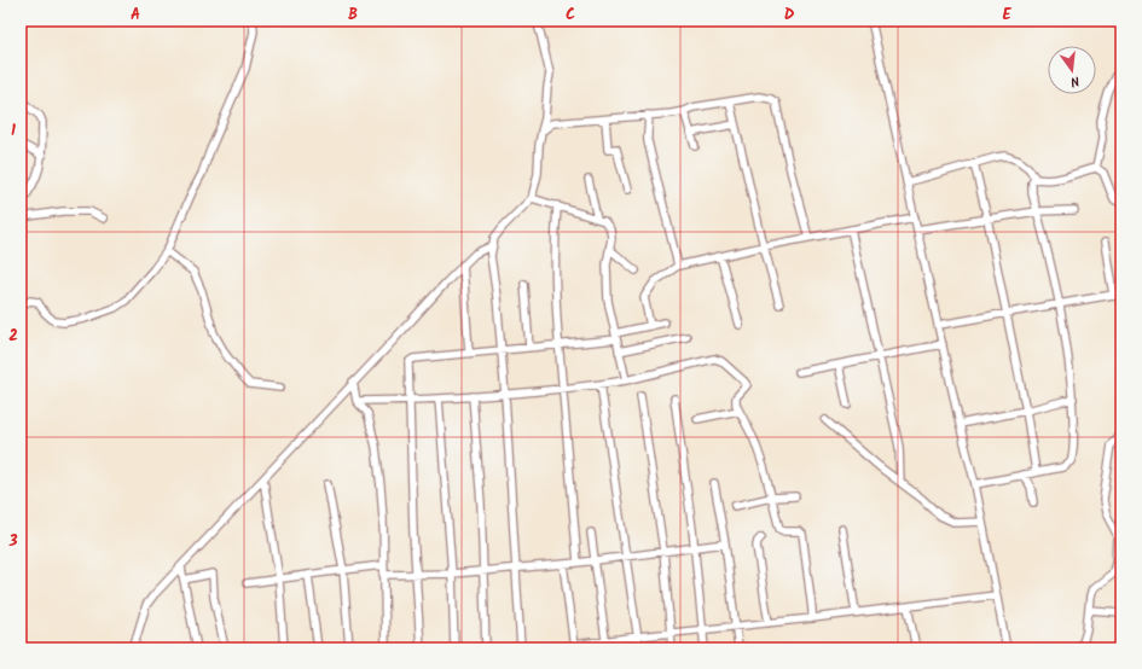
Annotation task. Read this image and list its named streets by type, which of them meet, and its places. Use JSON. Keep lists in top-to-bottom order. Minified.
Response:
{"north":"bottom","grid":{"columns":["A","B","C","D","E"],"rows":["1","2","3"]}}
